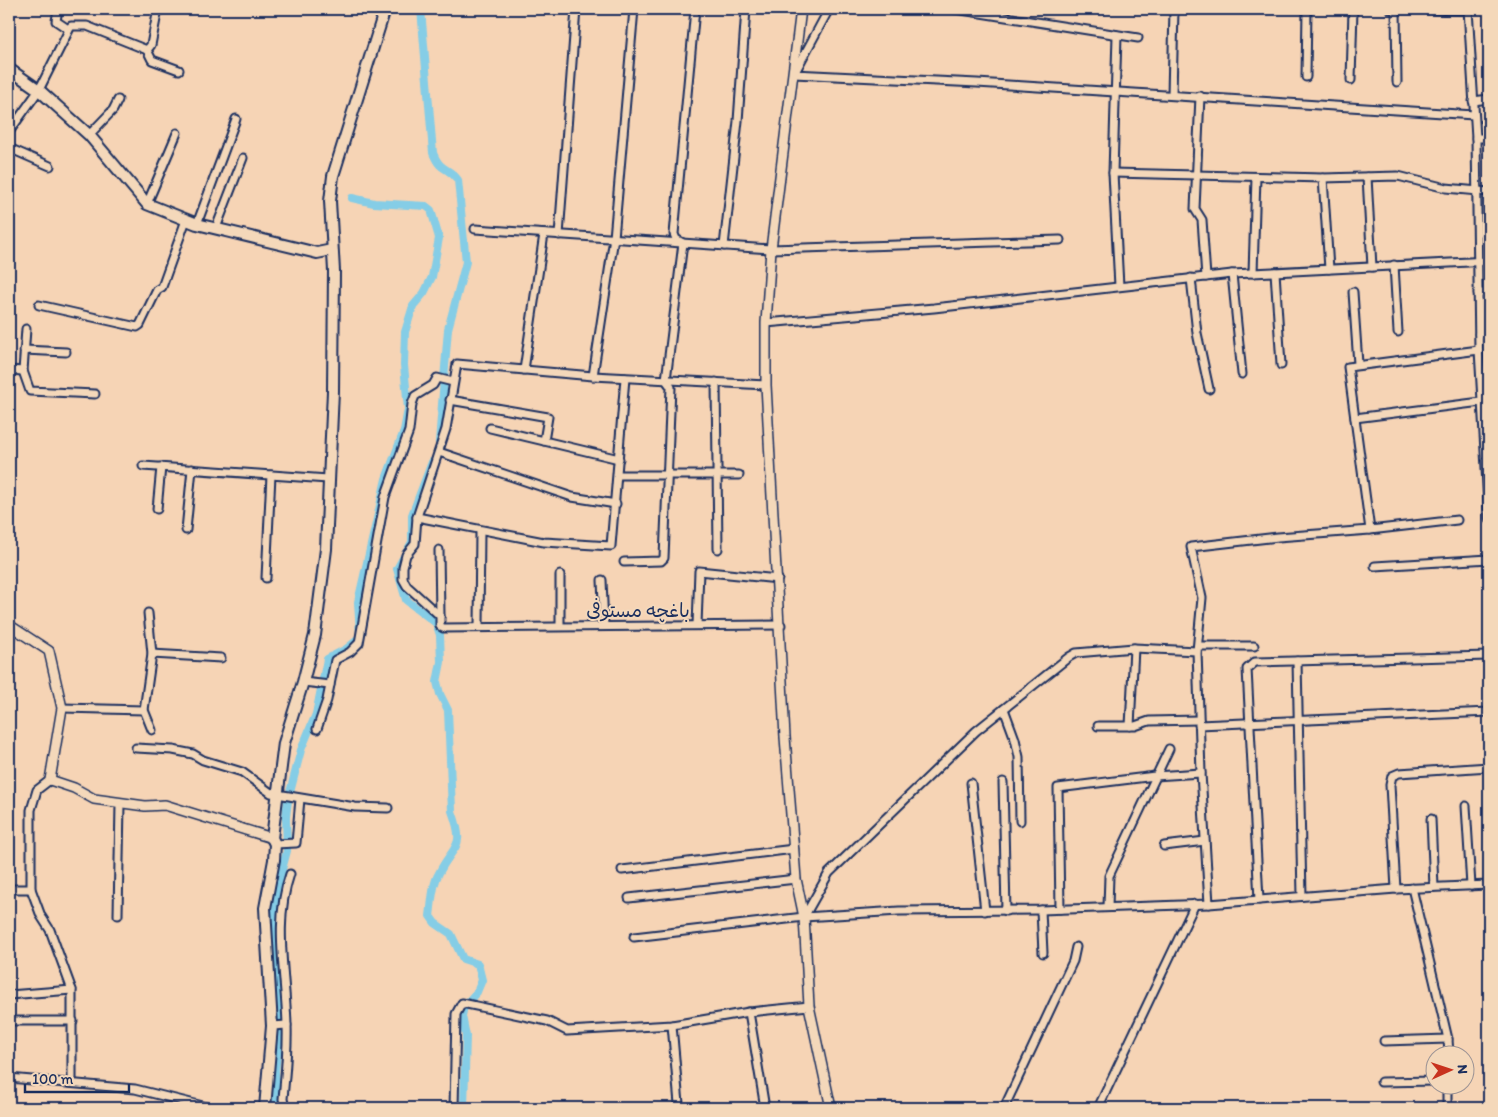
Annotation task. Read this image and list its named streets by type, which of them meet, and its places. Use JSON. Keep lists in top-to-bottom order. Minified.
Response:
{"districts":["باغچه مستوفی"],"scale_bar":"100 m","north":"right"}
